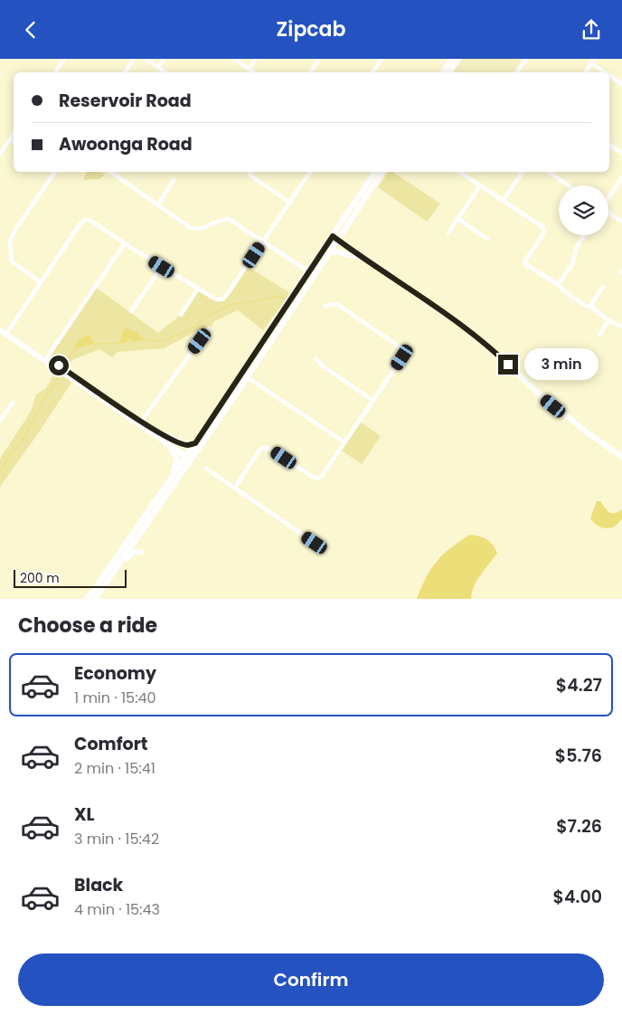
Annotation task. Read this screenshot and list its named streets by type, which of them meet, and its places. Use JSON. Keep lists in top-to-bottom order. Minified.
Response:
{"scale_bar":"200 m","page":{"header":"Zipcab","banner":["Reservoir Road","Awoonga Road"],"bubble":"3 min","scale":"200 m","heading":"Choose a ride","list":[{"name":"Economy","note":"1 min · 15:40","value":"$4.27"},{"name":"Comfort","note":"2 min · 15:41","value":"$5.76"},{"name":"XL","note":"3 min · 15:42","value":"$7.26"},{"name":"Black","note":"4 min · 15:43","value":"$4.00"}],"buttons":"Confirm"}}
